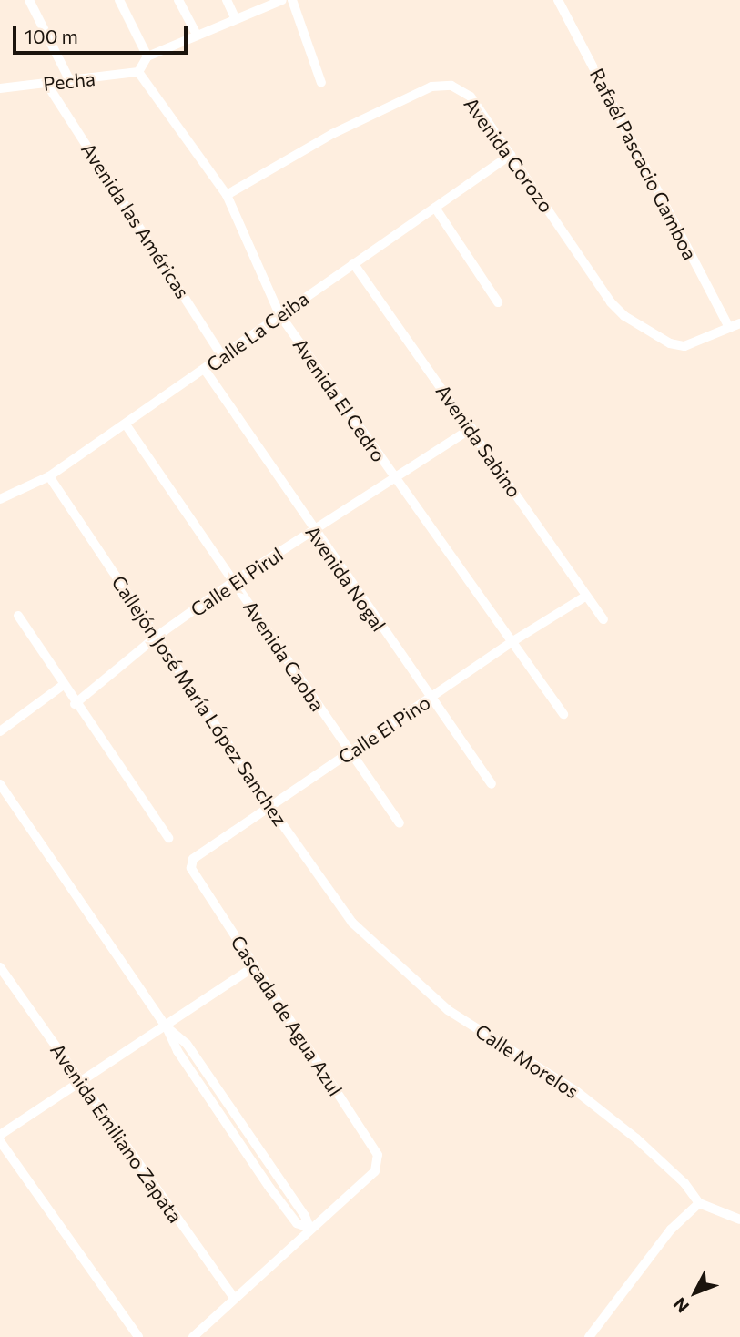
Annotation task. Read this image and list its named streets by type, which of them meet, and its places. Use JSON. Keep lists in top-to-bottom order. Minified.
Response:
{"streets":{"street":["Pecha","Avenida Corozo","Rafaél Pascacio Gamboa","Avenida las Américas","Calle La Ceiba","Avenida El Cedro","Avenida Sabino","Avenida Nogal","Calle El Pirul","Avenida Caoba","Callejón José María López Sanchez","Calle El Pino","Cascada de Agua Azul","Calle Morelos","Avenida Emiliano Zapata"]},"crossings":[["Pecha","Avenida las Américas"],["Pecha","Avenida El Cedro"],["Avenida Corozo","Rafaél Pascacio Gamboa"],["Avenida Corozo","Calle La Ceiba"],["Avenida Corozo","Avenida El Cedro"],["Avenida las Américas","Calle La Ceiba"],["Calle La Ceiba","Avenida El Cedro"],["Calle La Ceiba","Avenida Sabino"],["Calle La Ceiba","Avenida Nogal"],["Calle La Ceiba","Avenida Caoba"],["Calle La Ceiba","Callejón José María López Sanchez"],["Avenida El Cedro","Calle El Pirul"],["Avenida El Cedro","Calle El Pino"],["Avenida Sabino","Calle El Pirul"],["Avenida Sabino","Calle El Pino"],["Avenida Nogal","Calle El Pirul"],["Avenida Nogal","Calle El Pino"],["Calle El Pirul","Avenida Caoba"],["Calle El Pirul","Callejón José María López Sanchez"],["Avenida Caoba","Calle El Pino"],["Callejón José María López Sanchez","Calle El Pino"],["Callejón José María López Sanchez","Calle Morelos"],["Calle El Pino","Cascada de Agua Azul"]],"scale_bar":"100 m","north":"bottom left"}
